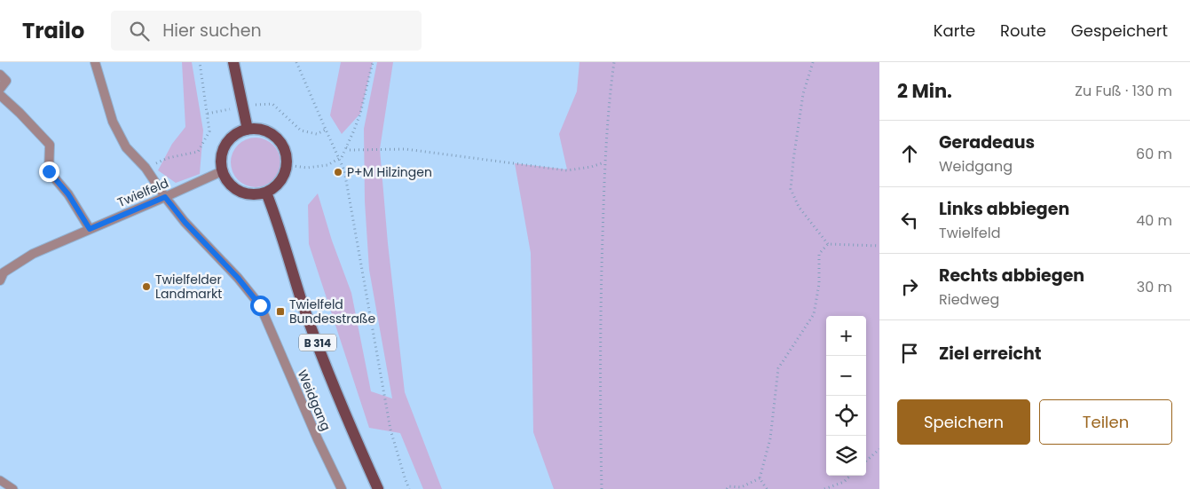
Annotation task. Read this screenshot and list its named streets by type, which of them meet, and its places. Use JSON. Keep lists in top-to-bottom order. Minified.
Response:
{"streets":{"main road":["B 314"],"street":["Twielfeld","Weidgang"]},"crossings":[["Twielfeld","B 314"],["Twielfeld","Weidgang"]],"places":{"other":["P+M Hilzingen","Twielfelder Landmarkt"],"transit":["Twielfeld Bundesstraße"]},"page":{"header":"Trailo","search":"Hier suchen","nav":["Karte","Route","Gespeichert"],"heading":["2 Min.","Zu Fuß · 130 m"],"list":[["Geradeaus","Weidgang","60 m"],["Links abbiegen","Twielfeld","40 m"],["Rechts abbiegen","Riedweg","30 m"],"Ziel erreicht"],"map_buttons":["+","−"],"buttons":["Speichern","Teilen"]}}
